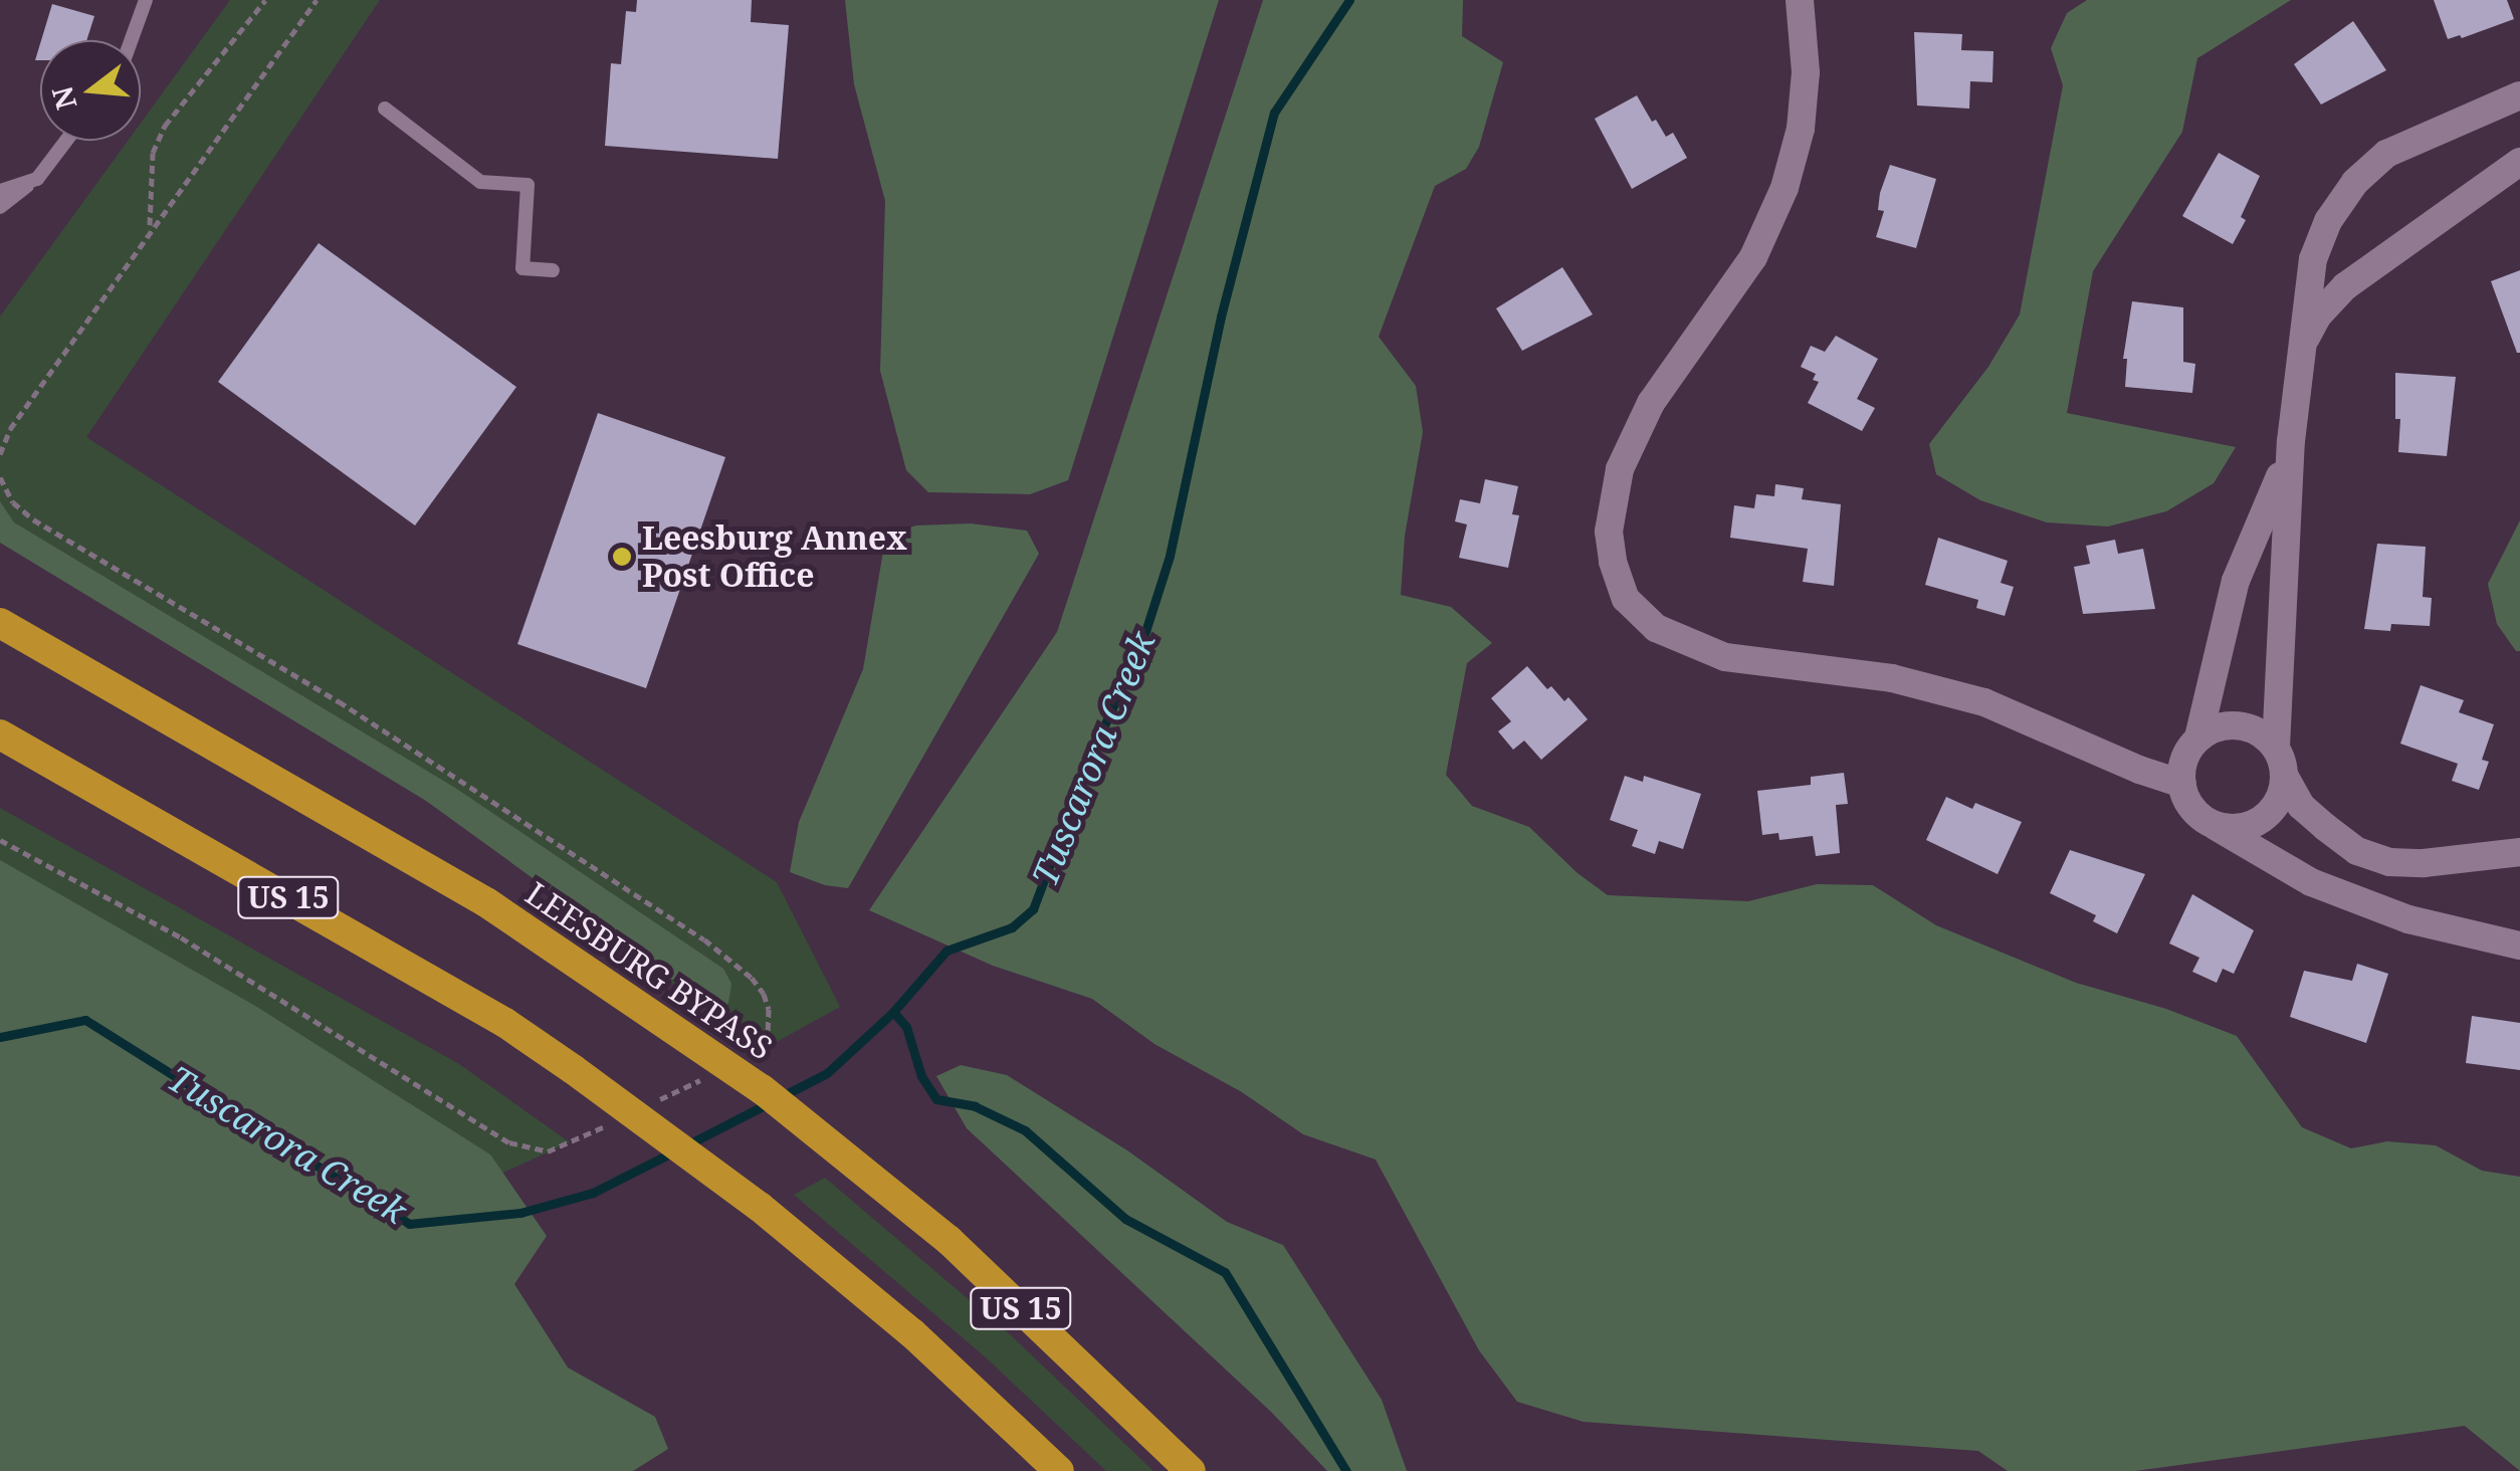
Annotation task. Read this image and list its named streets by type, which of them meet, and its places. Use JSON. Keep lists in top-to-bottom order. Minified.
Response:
{"streets":{"highway":["US 15","LEESBURG BYPASS"]},"water":["Tuscarora Creek"],"places":["Leesburg Annex Post Office"],"north":"left"}
